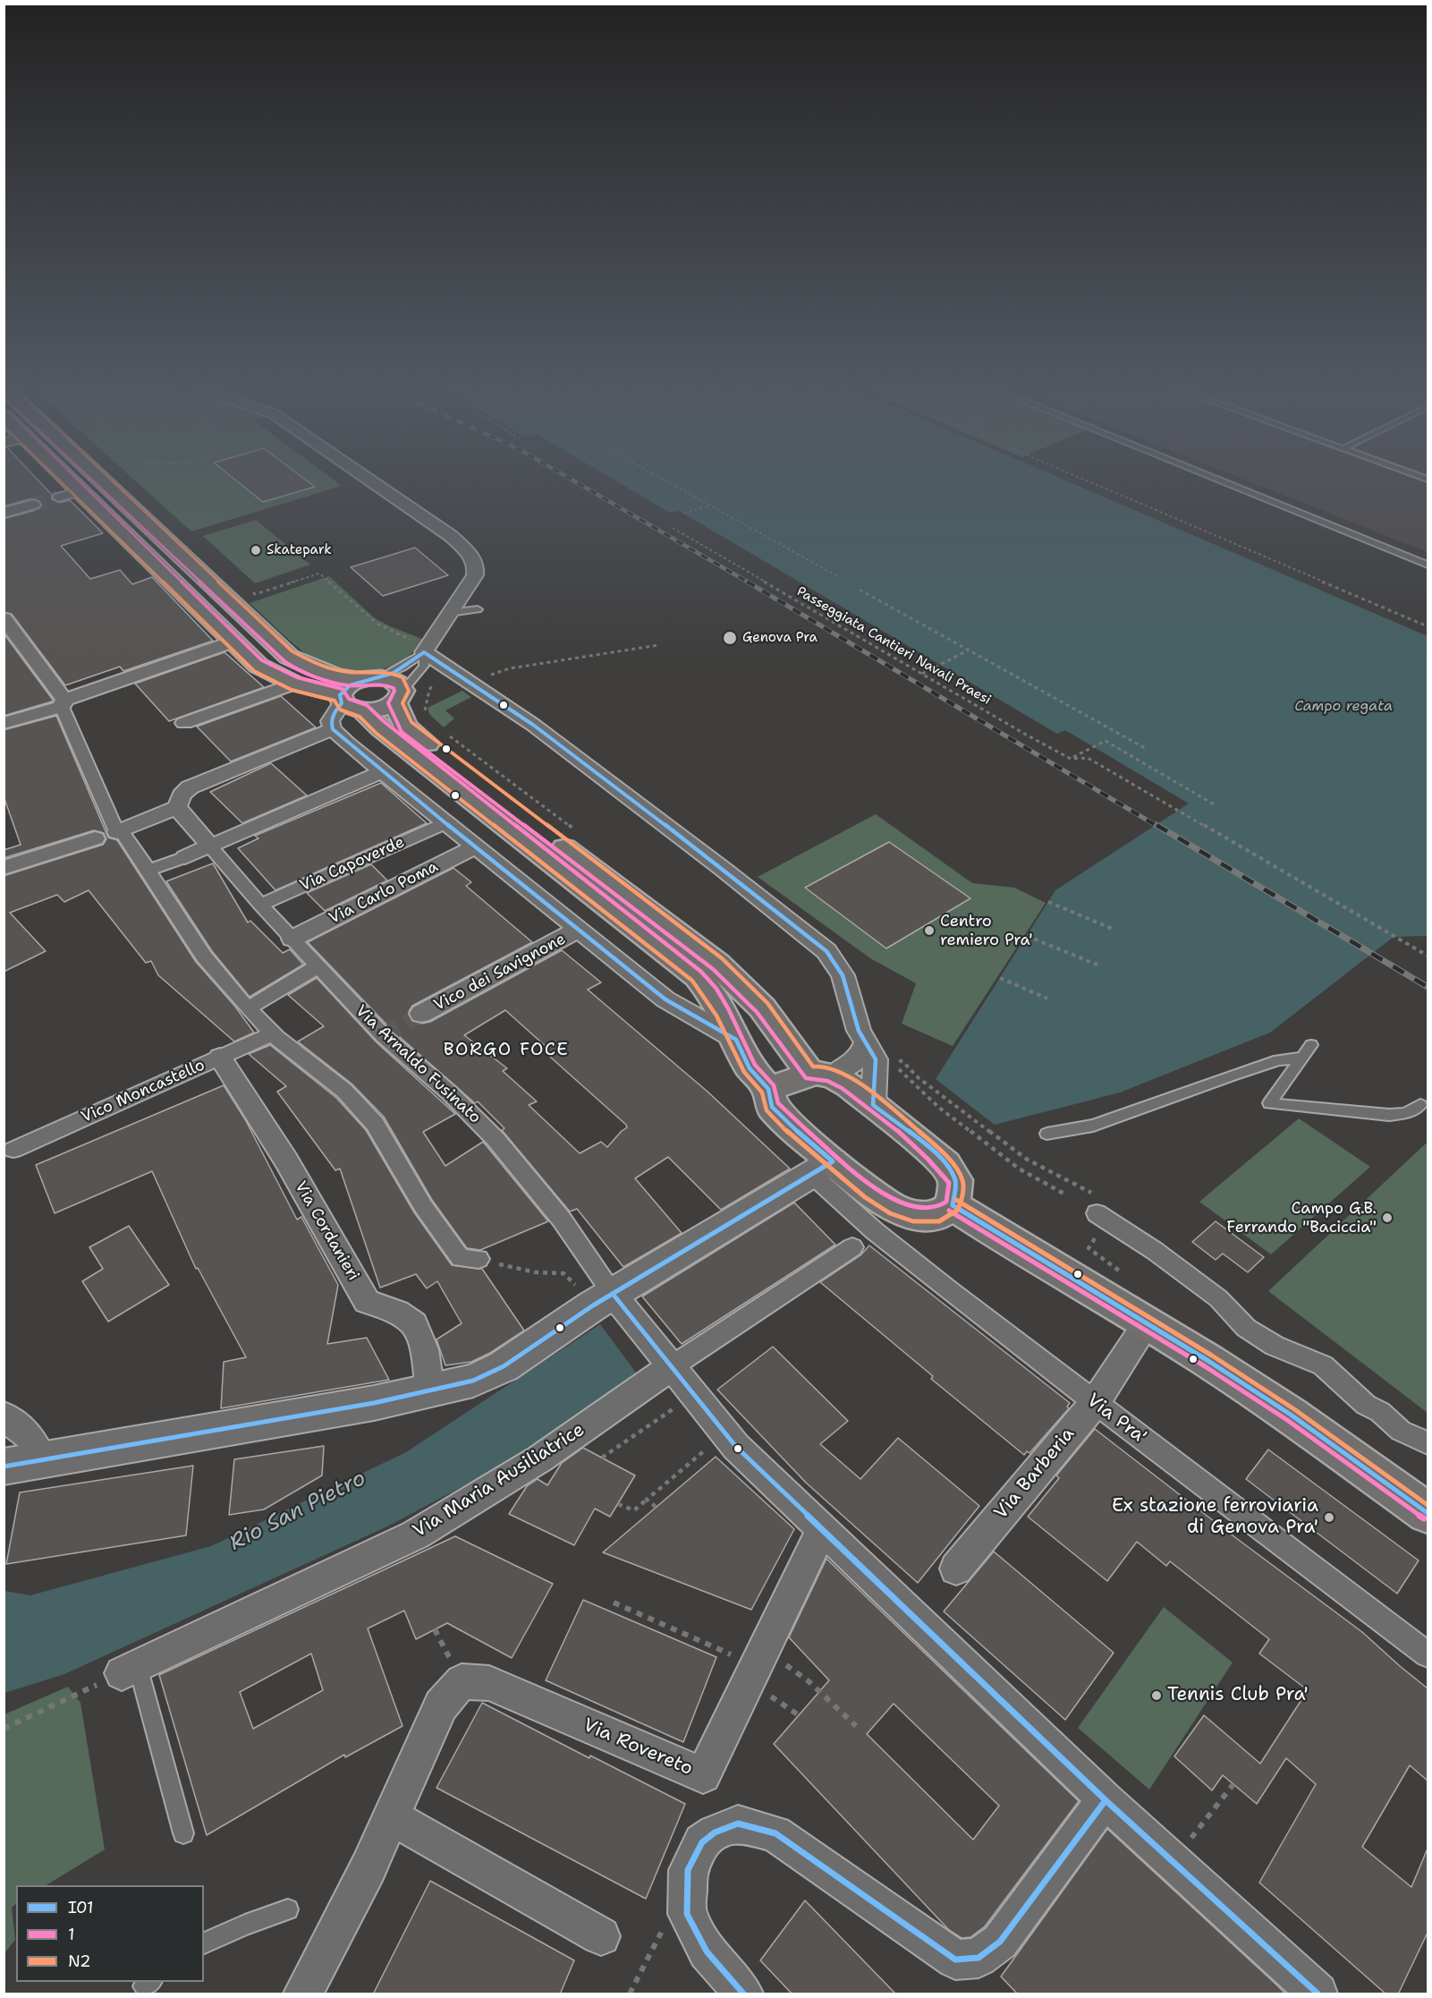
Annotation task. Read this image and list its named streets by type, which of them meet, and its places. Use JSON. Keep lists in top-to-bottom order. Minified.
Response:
{"streets":{"street":["Via Capoverde","Via Carlo Poma","Vico dei Savignone","Via Arnaldo Fusinato","Vico Moncastello","Via Cordanieri","Via Pra'","Via Barberia","Via Maria Ausiliatrice","Via Rovereto"],"path":["Passeggiata Cantieri Navali Praesi"]},"crossings":[["Via Capoverde","Via Arnaldo Fusinato"],["Via Carlo Poma","Via Arnaldo Fusinato"],["Vico Moncastello","Via Cordanieri"],["Via Pra'","Via Barberia"]],"districts":["BORGO FOCE"],"water":["Campo regata","Rio San Pietro"],"places":["Skatepark","Genova Pra","Centro remiero Pra'","Campo G.B. Ferrando \"Baciccia\"","Ex stazione ferroviaria di Genova Pra'","Tennis Club Pra'"],"lines":["transit line 1","transit line N2","transit line I01"],"legend":["I01","1","N2"]}
